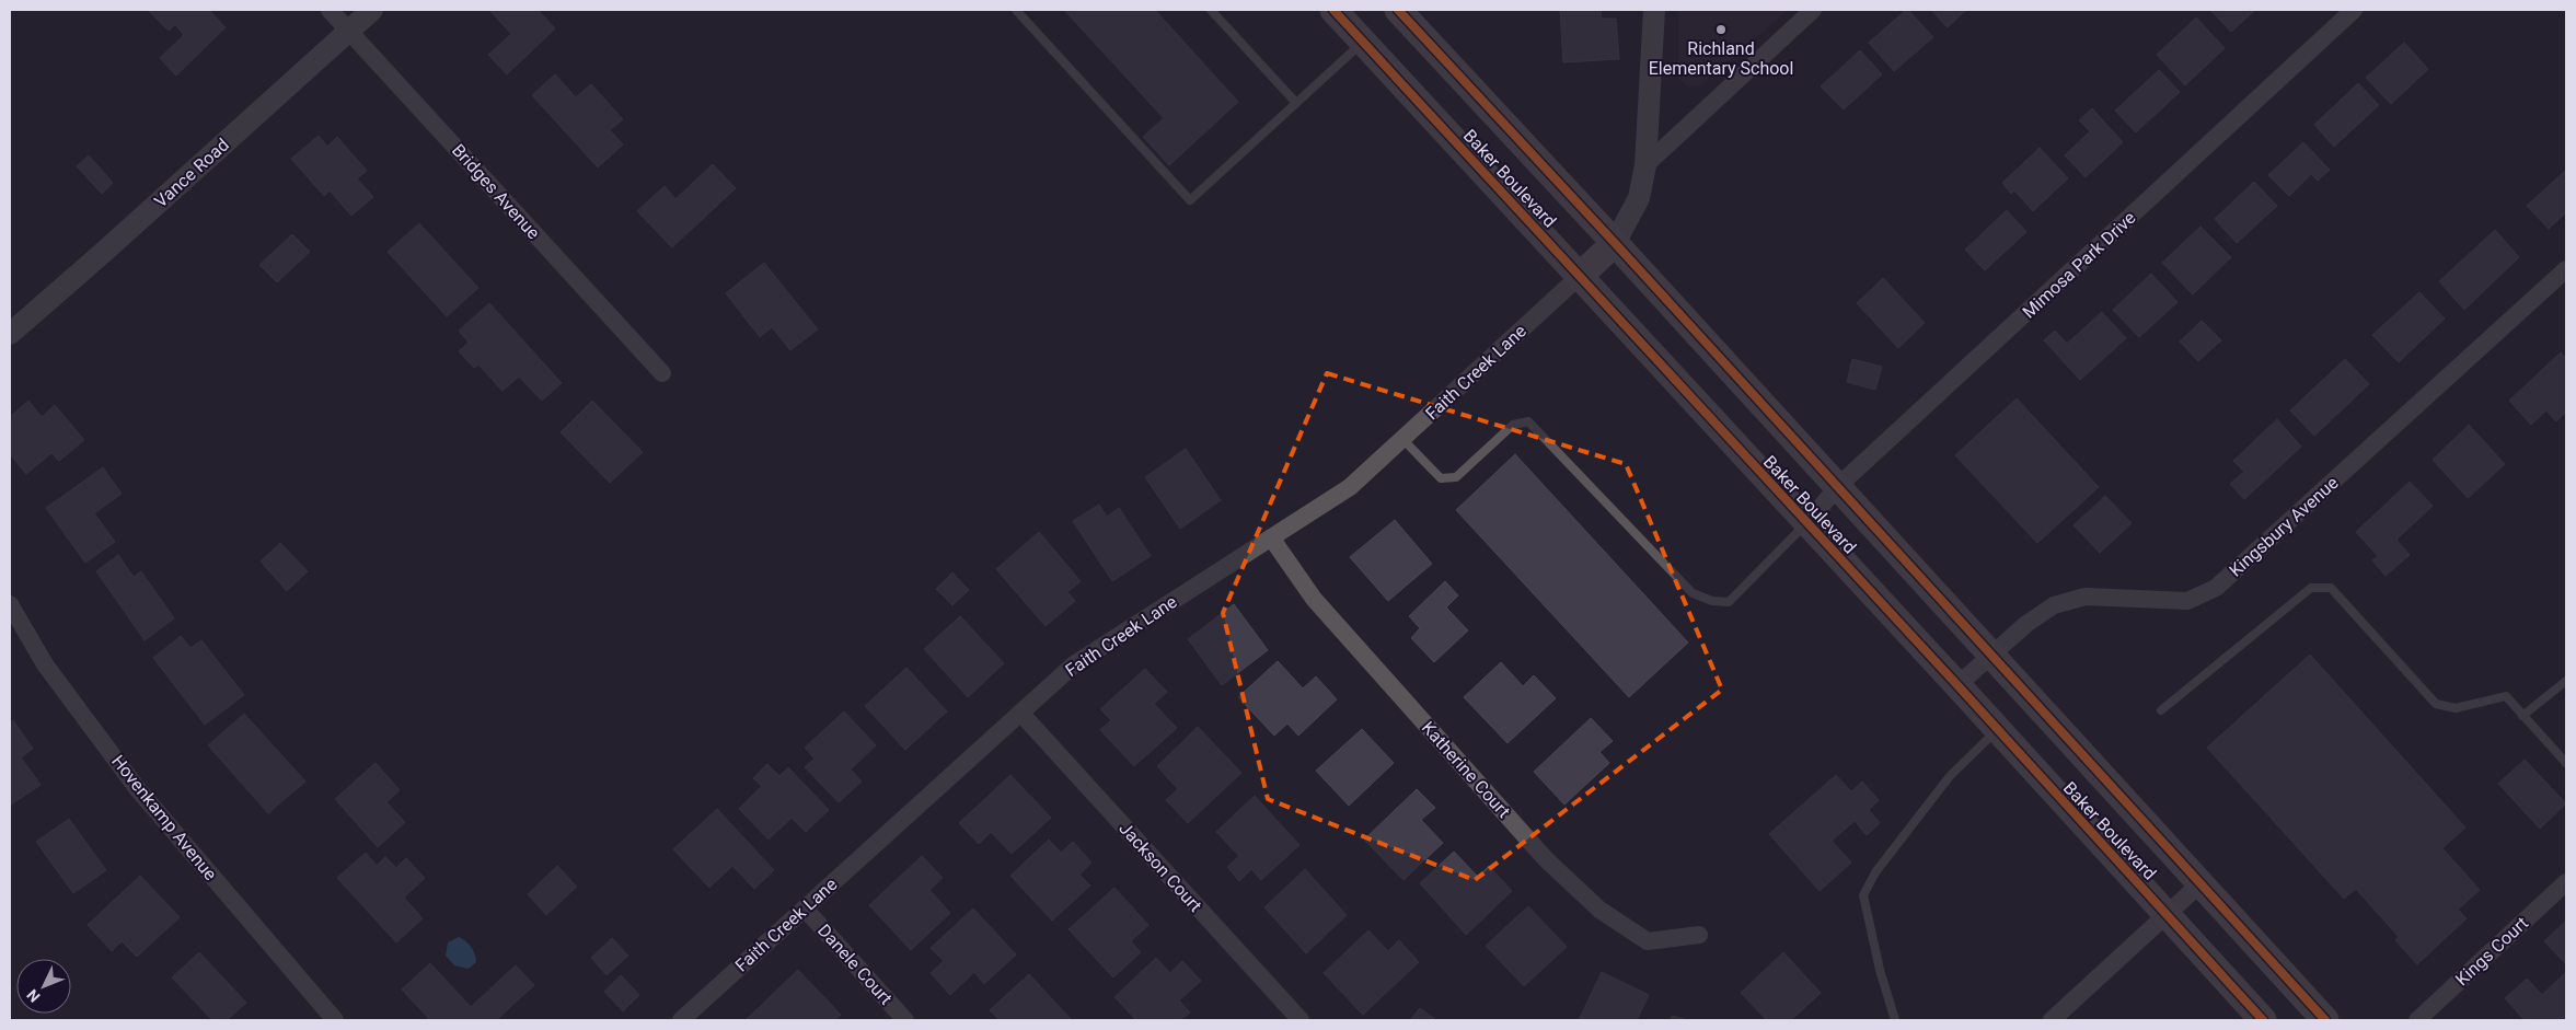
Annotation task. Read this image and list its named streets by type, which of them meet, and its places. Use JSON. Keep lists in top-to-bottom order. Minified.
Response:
{"streets":{"main road":["Baker Boulevard"],"street":["Vance Road","Bridges Avenue","Mimosa Park Drive","Faith Creek Lane","Kingsbury Avenue","Katherine Court","Hovenkamp Avenue","Jackson Court","Kings Court","Danele Court"]},"crossings":[["Vance Road","Bridges Avenue"],["Baker Boulevard","Mimosa Park Drive"],["Baker Boulevard","Faith Creek Lane"],["Baker Boulevard","Kingsbury Avenue"],["Faith Creek Lane","Katherine Court"],["Faith Creek Lane","Jackson Court"],["Faith Creek Lane","Danele Court"]],"places":["Richland Elementary School"],"north":"bottom left"}
